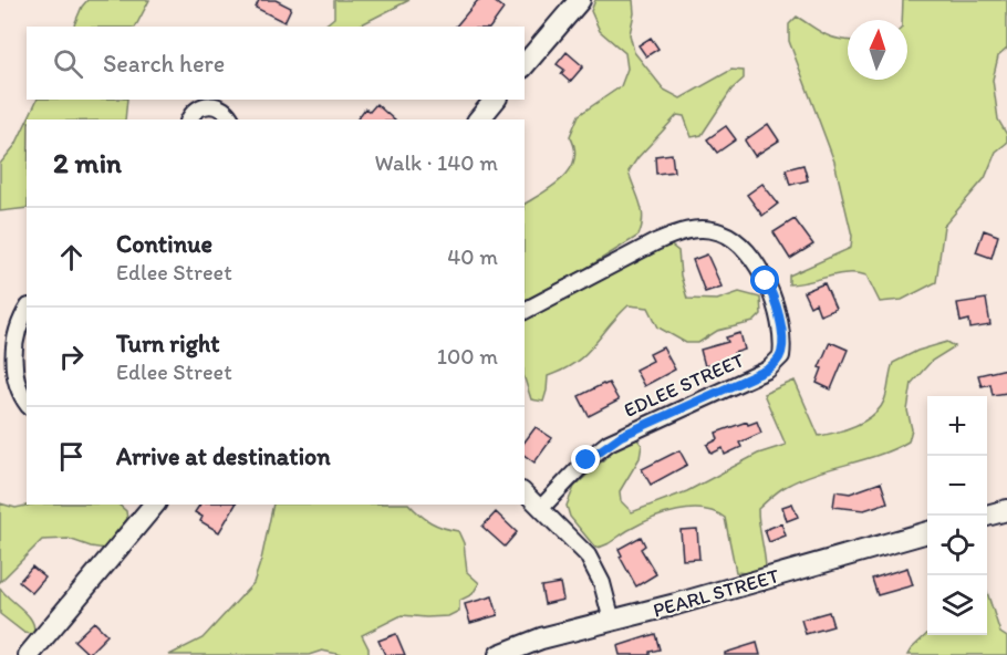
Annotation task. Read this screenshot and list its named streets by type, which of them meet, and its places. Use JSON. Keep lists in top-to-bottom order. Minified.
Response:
{"streets":{"street":["EDLEE STREET","PEARL STREET"]},"north":"top","page":{"search":"Search here","heading":["2 min","Walk · 140 m"],"list":[["Continue","Edlee Street","40 m"],["Turn right","Edlee Street","100 m"],"Arrive at destination"],"map_buttons":["+","−"]}}
